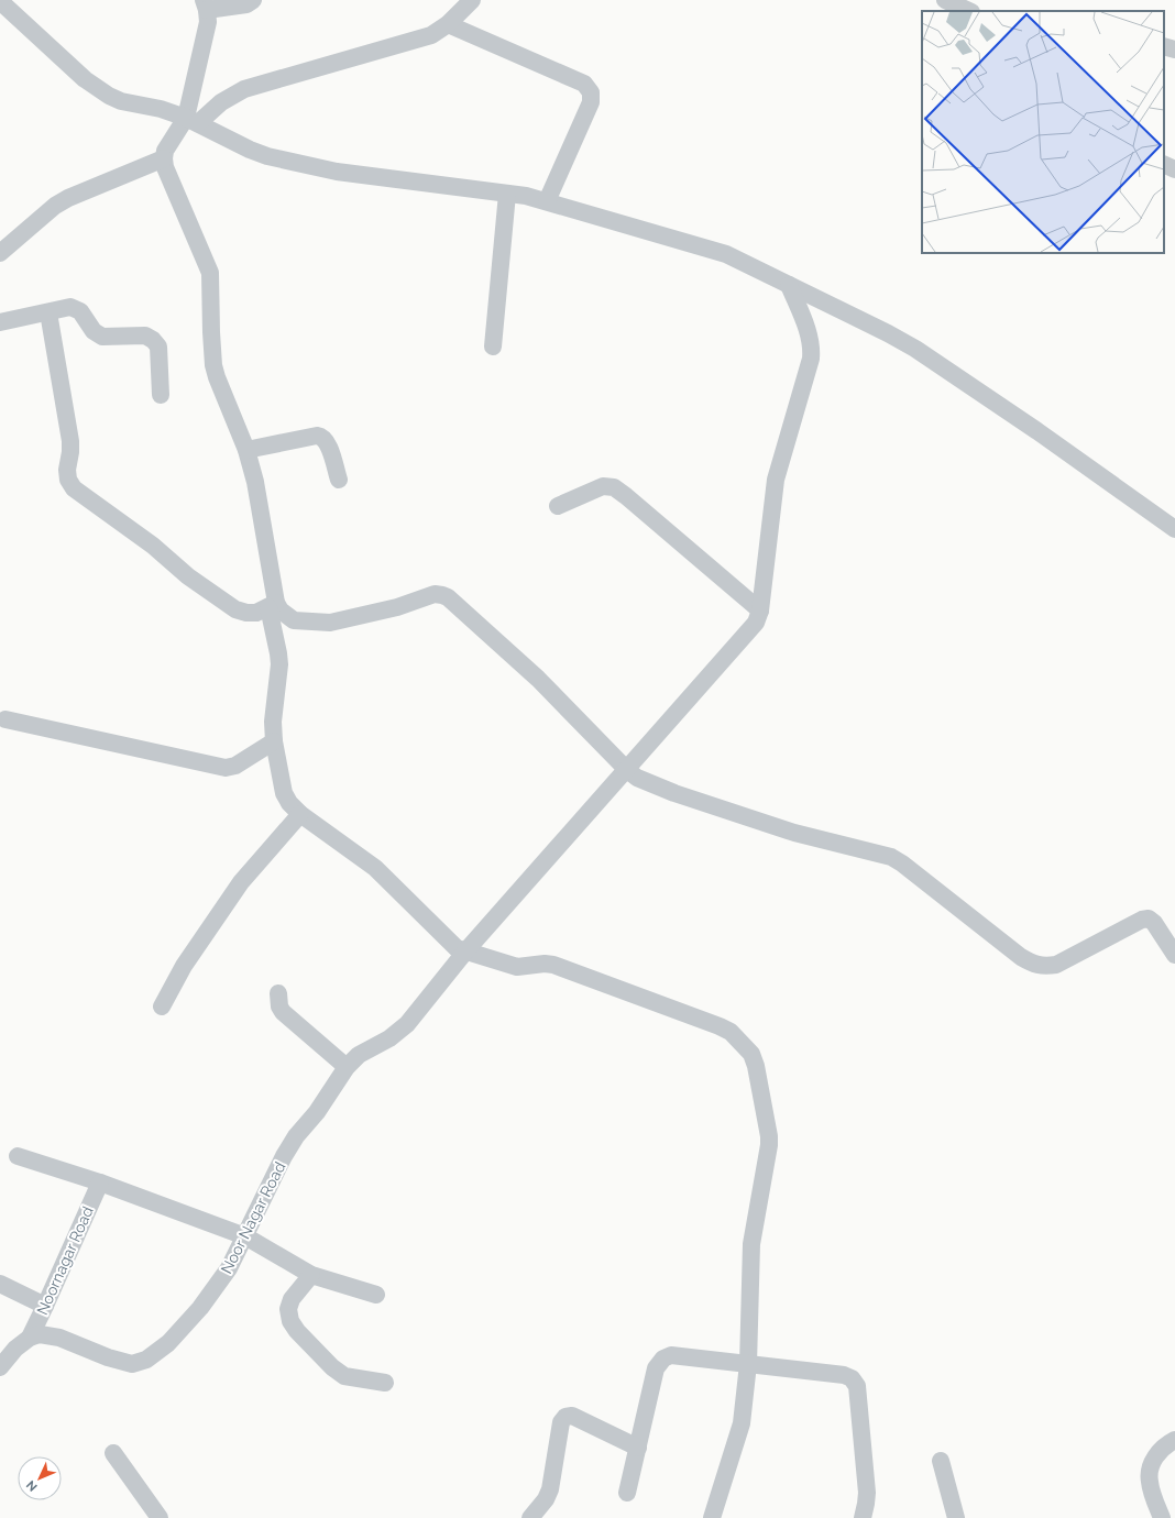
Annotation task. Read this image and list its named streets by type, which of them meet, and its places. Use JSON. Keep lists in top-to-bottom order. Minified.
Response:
{"streets":{"street":["Noor Nagar Road","Noornagar Road"]},"crossings":[["Noor Nagar Road","Noornagar Road"]],"north":"bottom left"}
